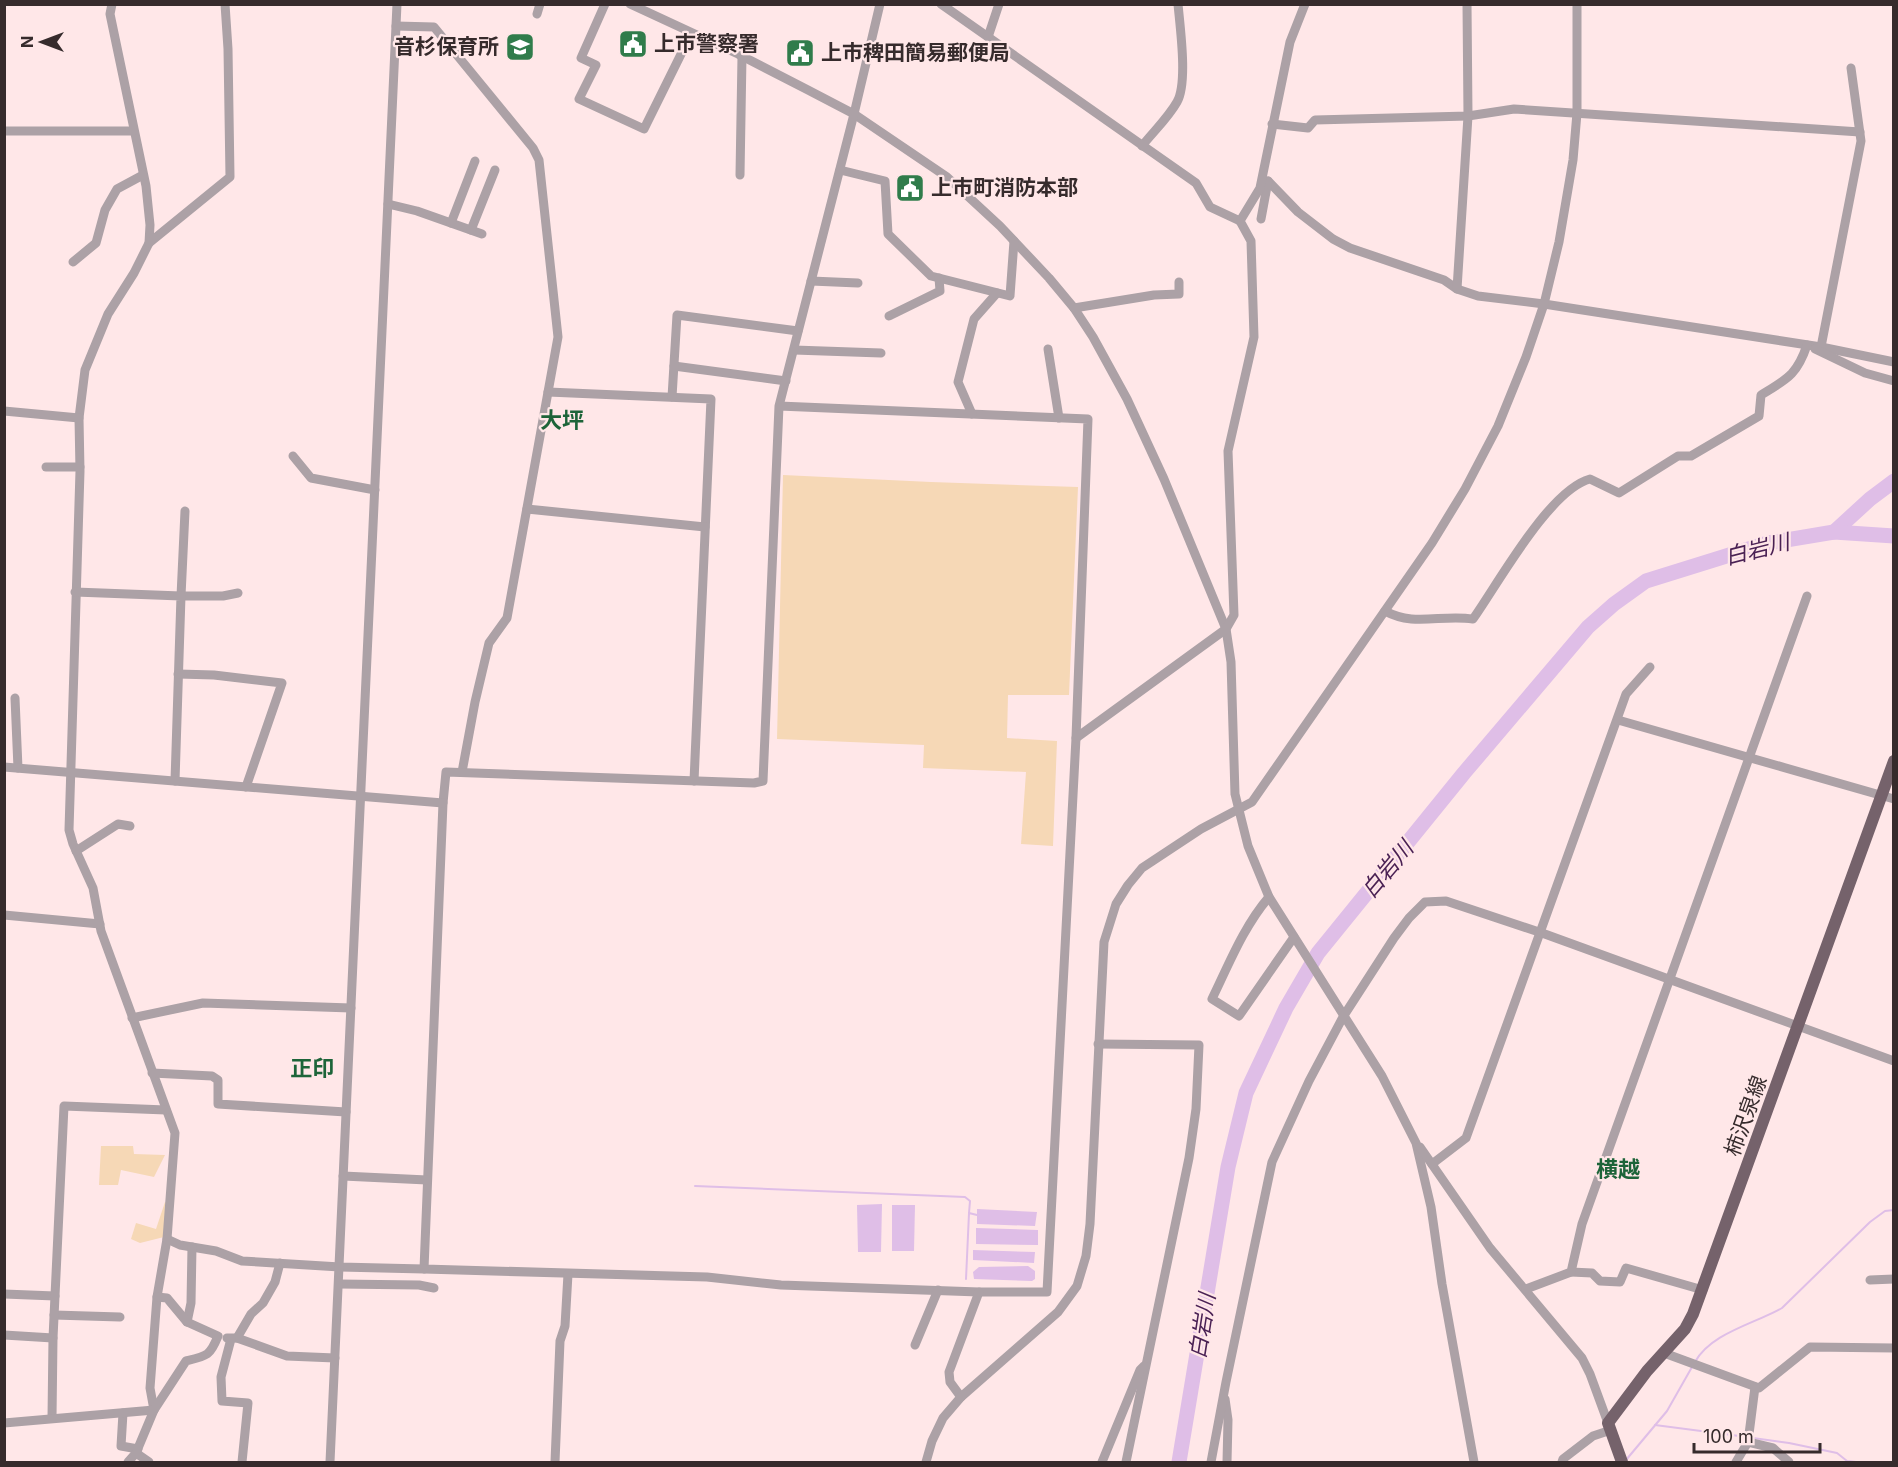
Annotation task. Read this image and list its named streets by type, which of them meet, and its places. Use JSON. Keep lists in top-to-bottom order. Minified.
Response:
{"streets":{"main road":["柿沢泉線"]},"districts":["大坪","正印","横越"],"water":["白岩川"],"places":{"public building":["上市警察署","上市稗田簡易郵便局","上市町消防本部"],"school or university":["音杉保育所"]},"scale_bar":"100 m","north":"left"}
